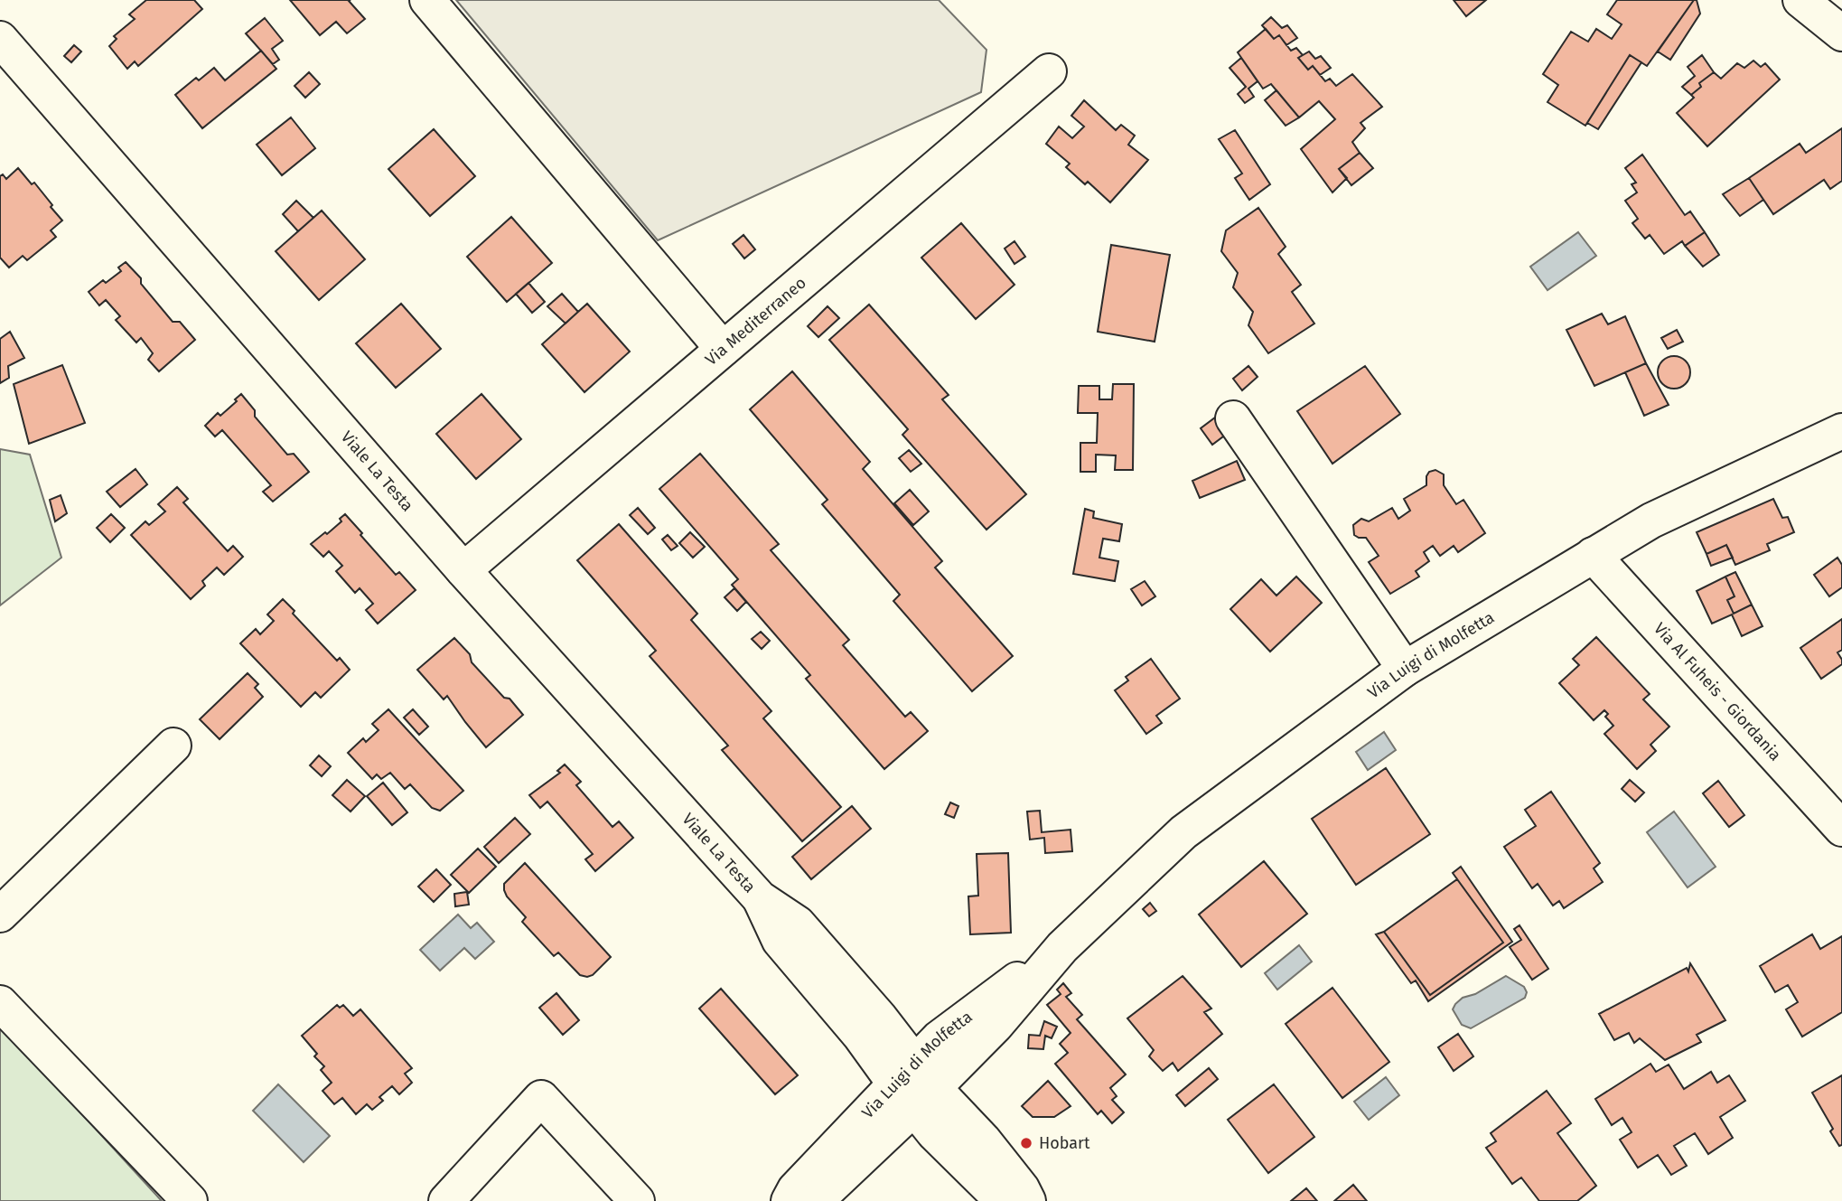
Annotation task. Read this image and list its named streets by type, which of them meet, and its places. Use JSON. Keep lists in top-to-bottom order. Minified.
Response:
{"streets":{"street":["Via Mediterraneo","Viale La Testa","Via Luigi di Molfetta","Via Al Fuheis - Giordania"]},"crossings":[["Via Mediterraneo","Viale La Testa"],["Viale La Testa","Via Luigi di Molfetta"],["Via Luigi di Molfetta","Via Al Fuheis - Giordania"]],"places":["Hobart"]}
